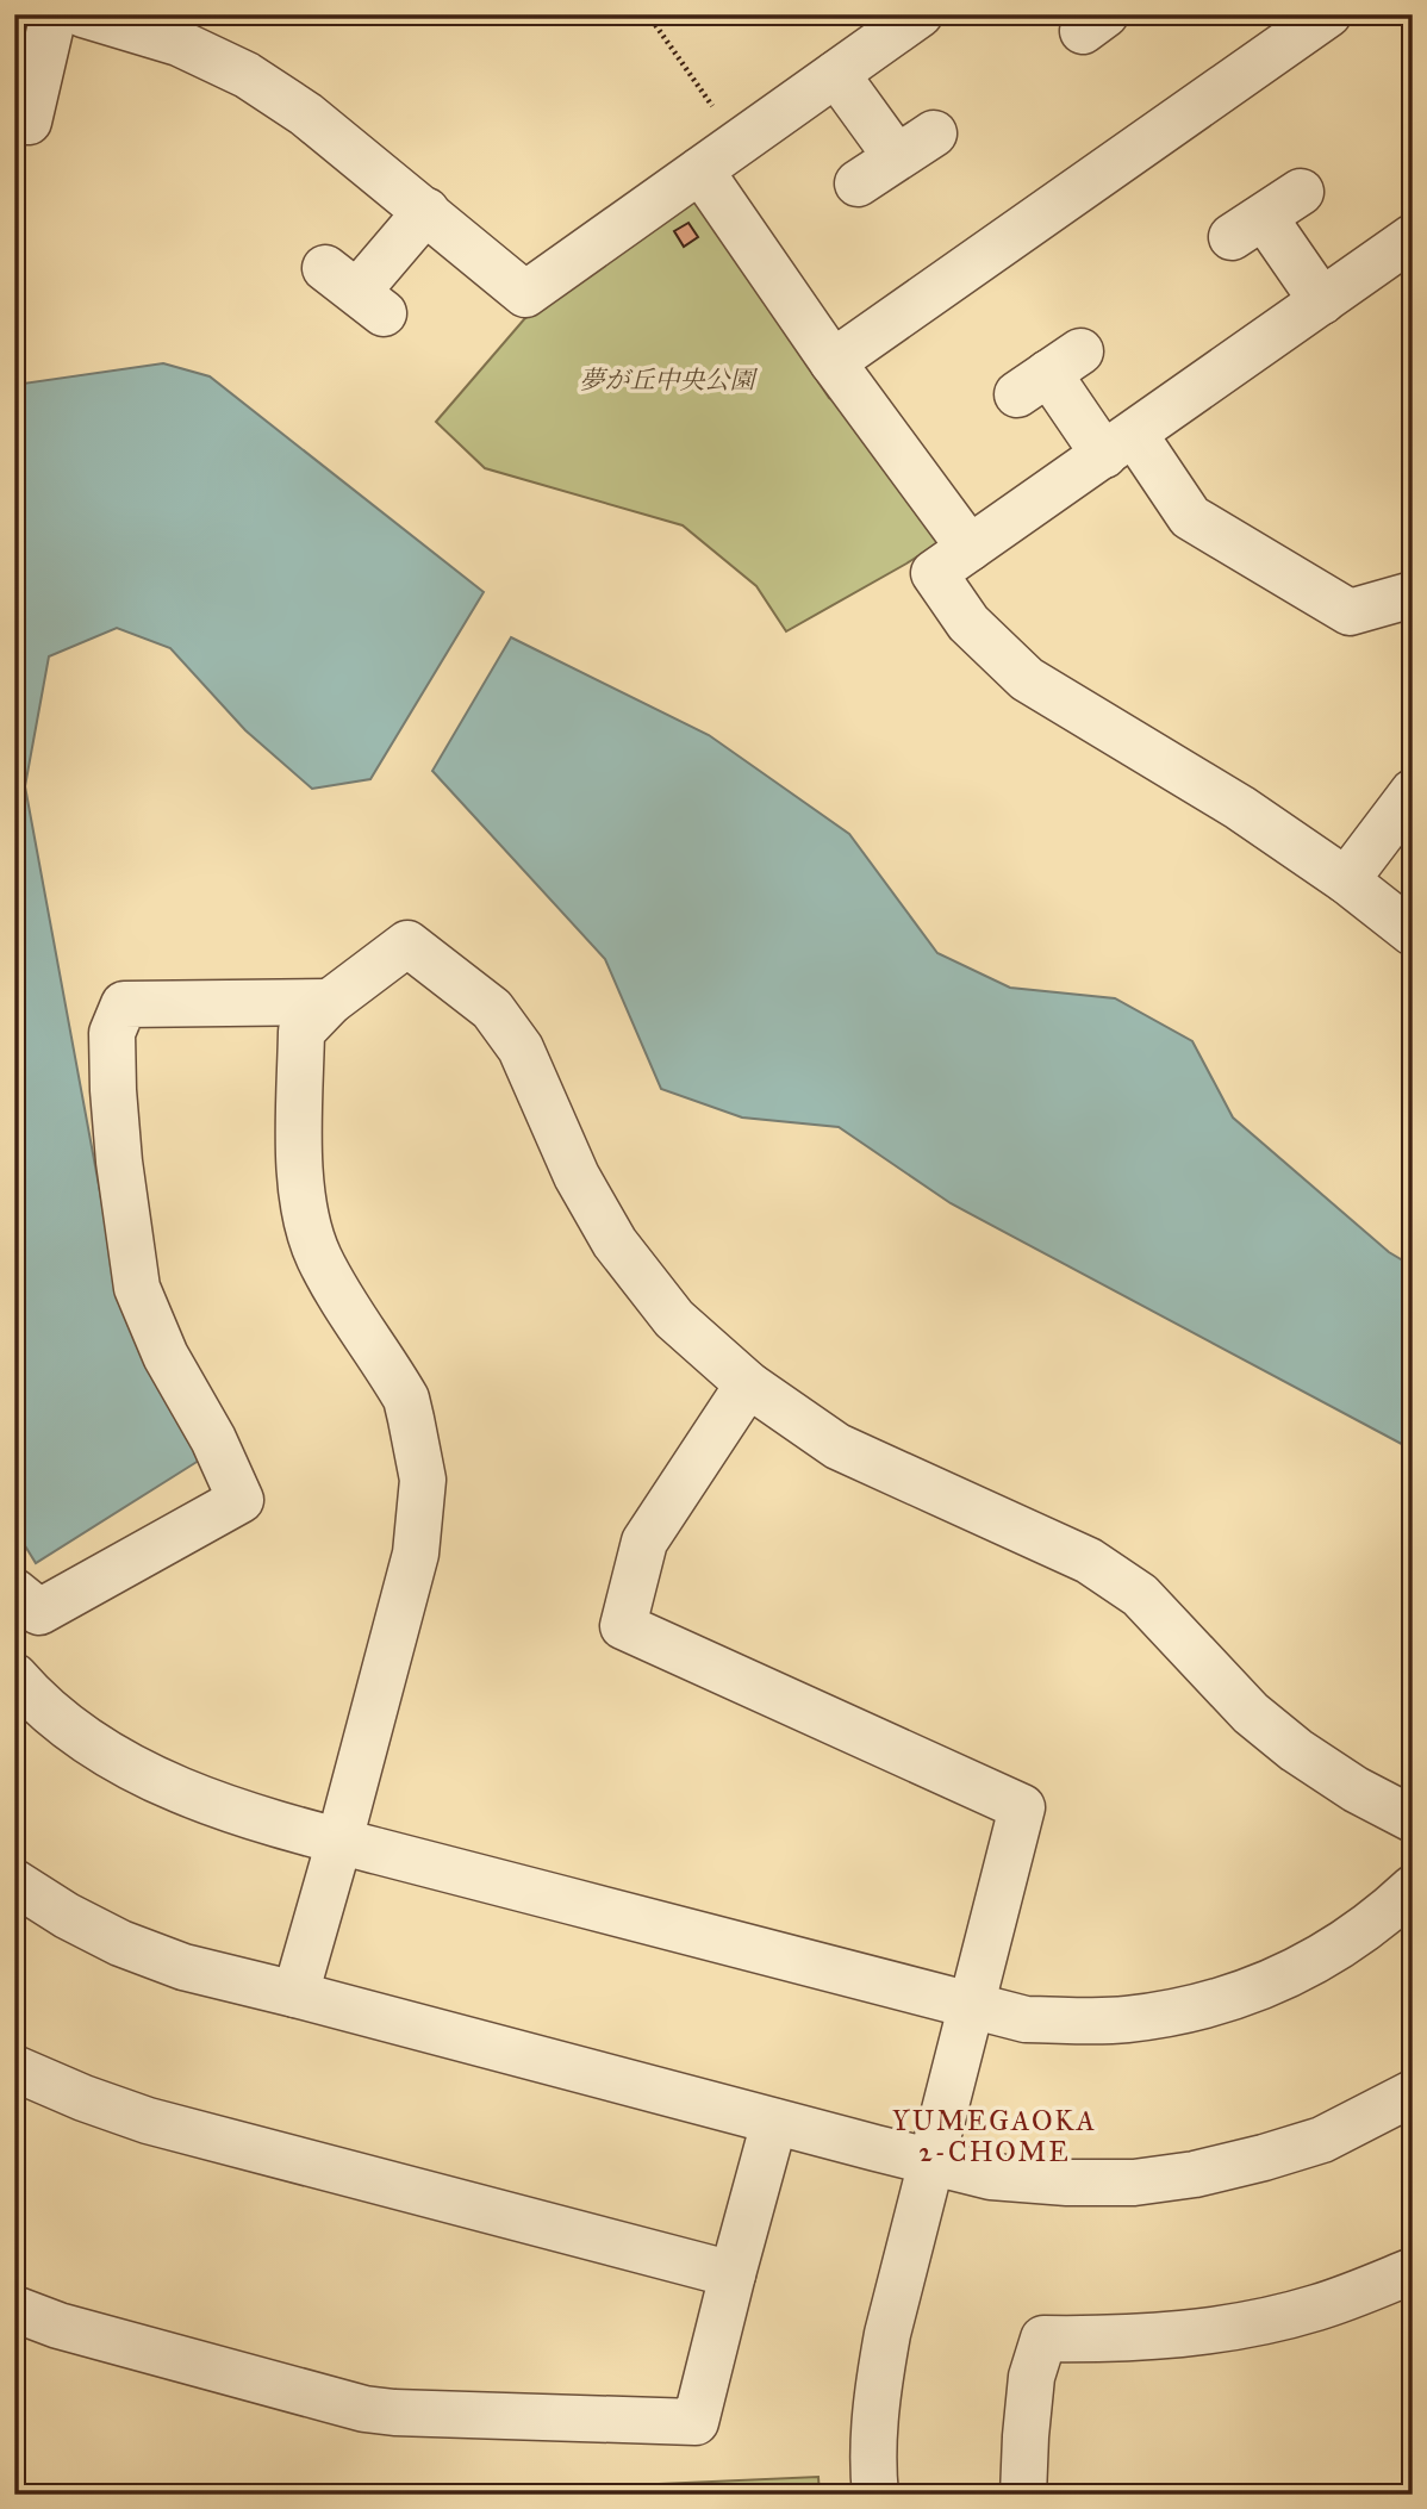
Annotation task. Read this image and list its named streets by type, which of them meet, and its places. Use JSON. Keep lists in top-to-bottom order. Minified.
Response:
{"districts":["YUMEGAOKA 2-CHOME"],"parks":["夢が丘中央公園"]}
